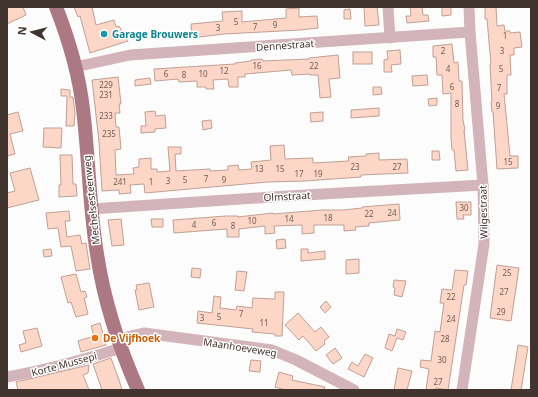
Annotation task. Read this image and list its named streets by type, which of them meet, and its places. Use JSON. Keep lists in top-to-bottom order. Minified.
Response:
{"streets":{"main road":["Mechelsesteenweg"],"street":["Dennestraat","Olmstraat","Wilgestraat","Maanhoeveweg","Korte Mussepi"]},"crossings":[["Dennestraat","Mechelsesteenweg"],["Dennestraat","Wilgestraat"],["Olmstraat","Mechelsesteenweg"],["Olmstraat","Wilgestraat"],["Mechelsesteenweg","Maanhoeveweg"],["Mechelsesteenweg","Korte Mussepi"],["Maanhoeveweg","Korte Mussepi"]],"places":["Garage Brouwers","De Vijfhoek"],"house_numbers":["5","9","7","3","1","2","3","16","22","4","5","12","6","10","8","229","6","7","231","8","9","233","235","15","23","27","13","15","17","19","7","5","9","3","241","1","30","24","22","18","14","10","6","4","8","25","27","22","29","7","5","3","24","11","28","30","27"],"north":"left"}
